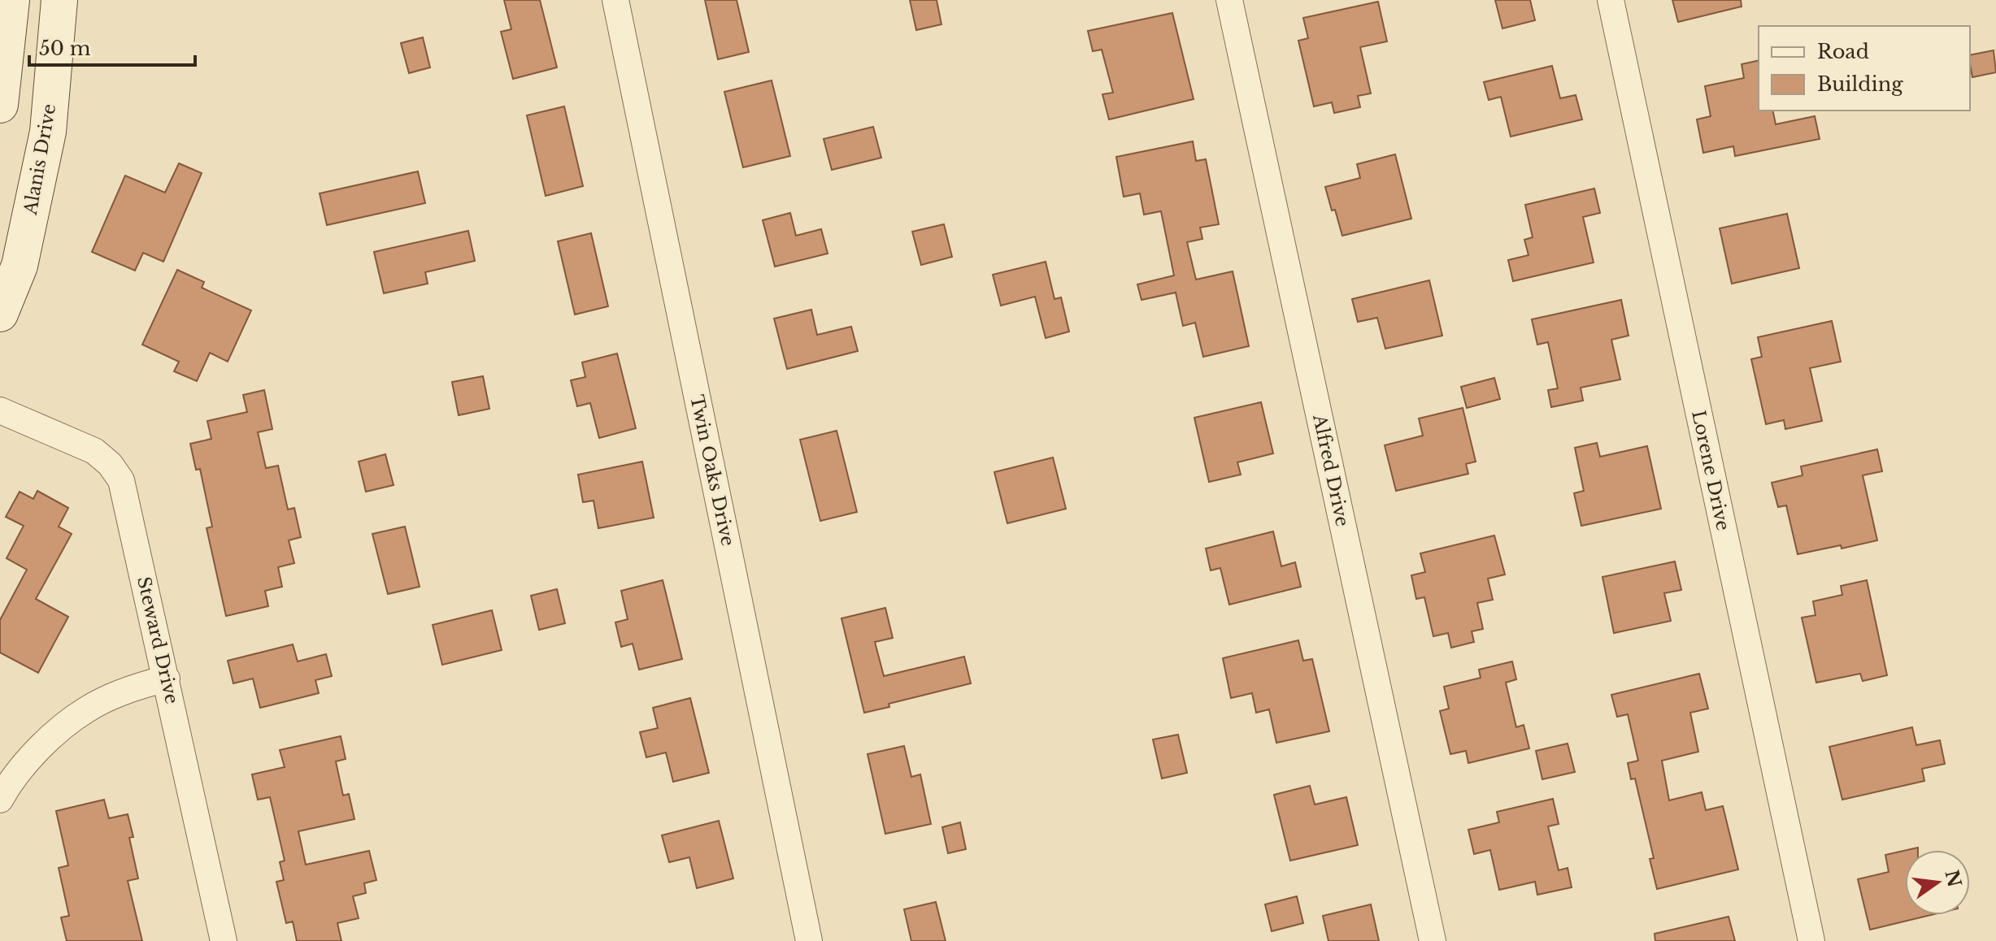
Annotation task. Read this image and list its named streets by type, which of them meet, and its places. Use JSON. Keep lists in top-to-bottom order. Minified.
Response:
{"streets":{"main road":["Alanis Drive"],"street":["Twin Oaks Drive","Alfred Drive","Lorene Drive","Steward Drive"]},"legend":["Road","Building"],"scale_bar":"50 m","north":"right"}
